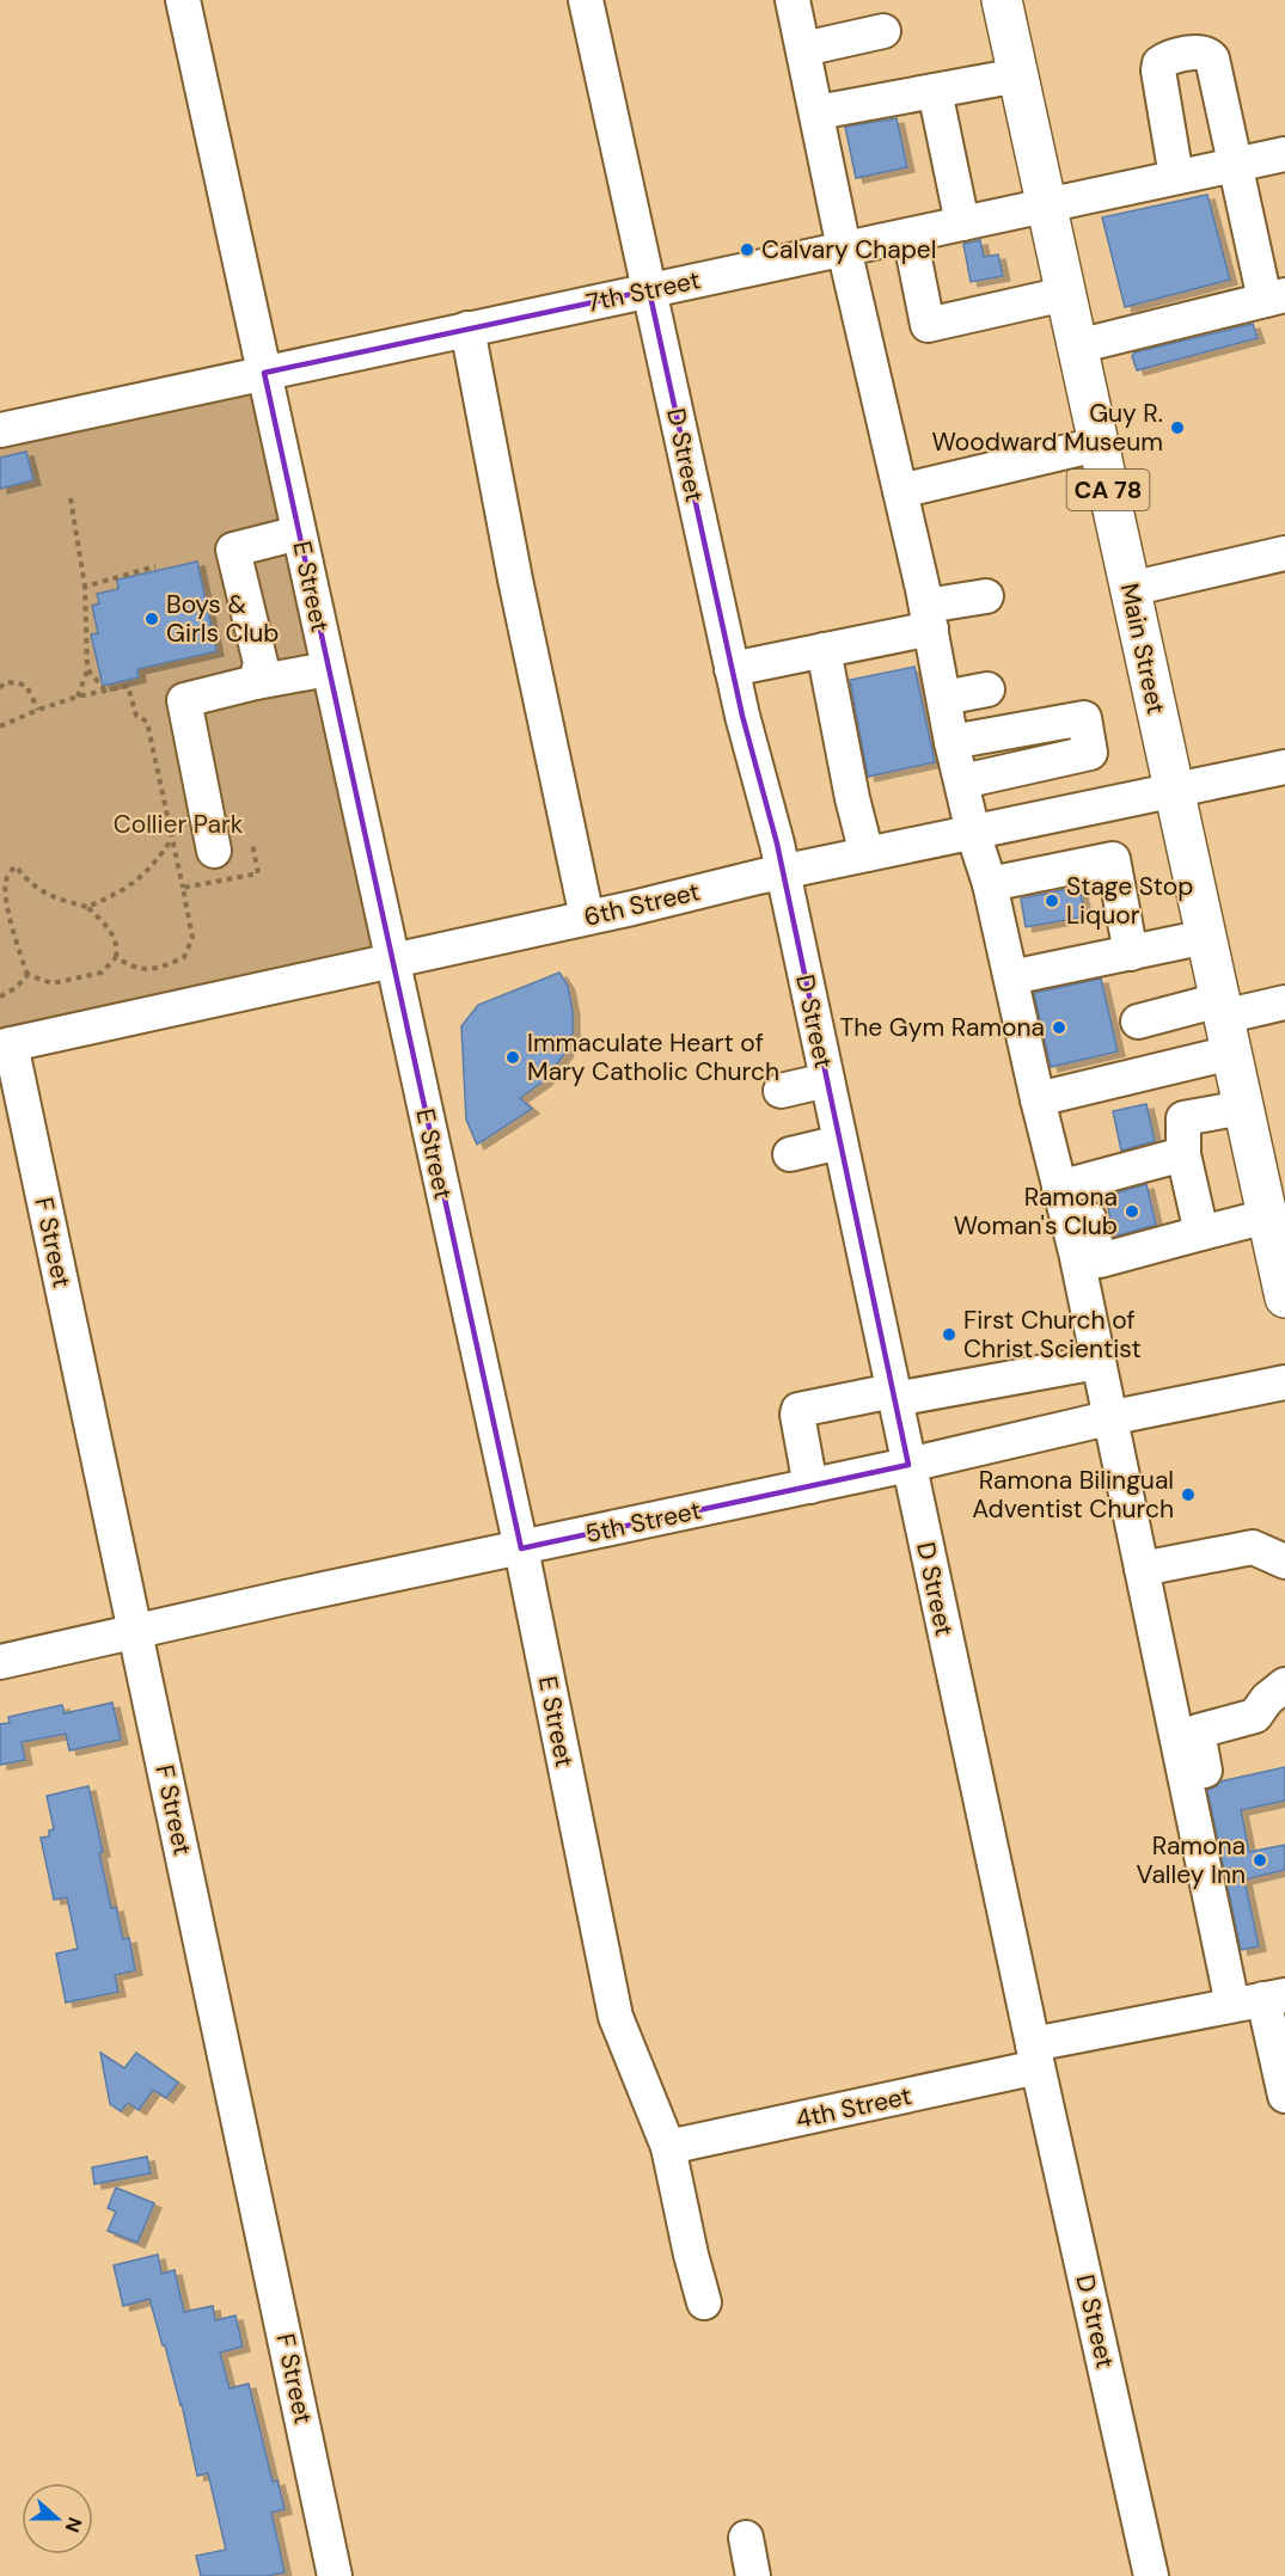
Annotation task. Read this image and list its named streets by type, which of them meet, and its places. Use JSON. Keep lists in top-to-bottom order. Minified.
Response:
{"streets":{"main road":["CA 78","Main Street"],"street":["7th Street","D Street","E Street","6th Street","F Street","5th Street","4th Street"]},"crossings":[["7th Street","D Street"],["7th Street","E Street"],["7th Street","Main Street"],["D Street","6th Street"],["D Street","5th Street"],["D Street","4th Street"],["E Street","6th Street"],["E Street","5th Street"],["E Street","4th Street"],["Main Street","6th Street"],["6th Street","F Street"],["F Street","5th Street"]],"parks":["Collier Park"],"places":["Calvary Chapel","Guy R. Woodward Museum","Boys & Girls Club","Stage Stop Liquor","The Gym Ramona","Immaculate Heart of Mary Catholic Church","Ramona Woman's Club","First Church of Christ Scientist","Ramona Bilingual Adventist Church","Ramona Valley Inn"],"north":"right"}
